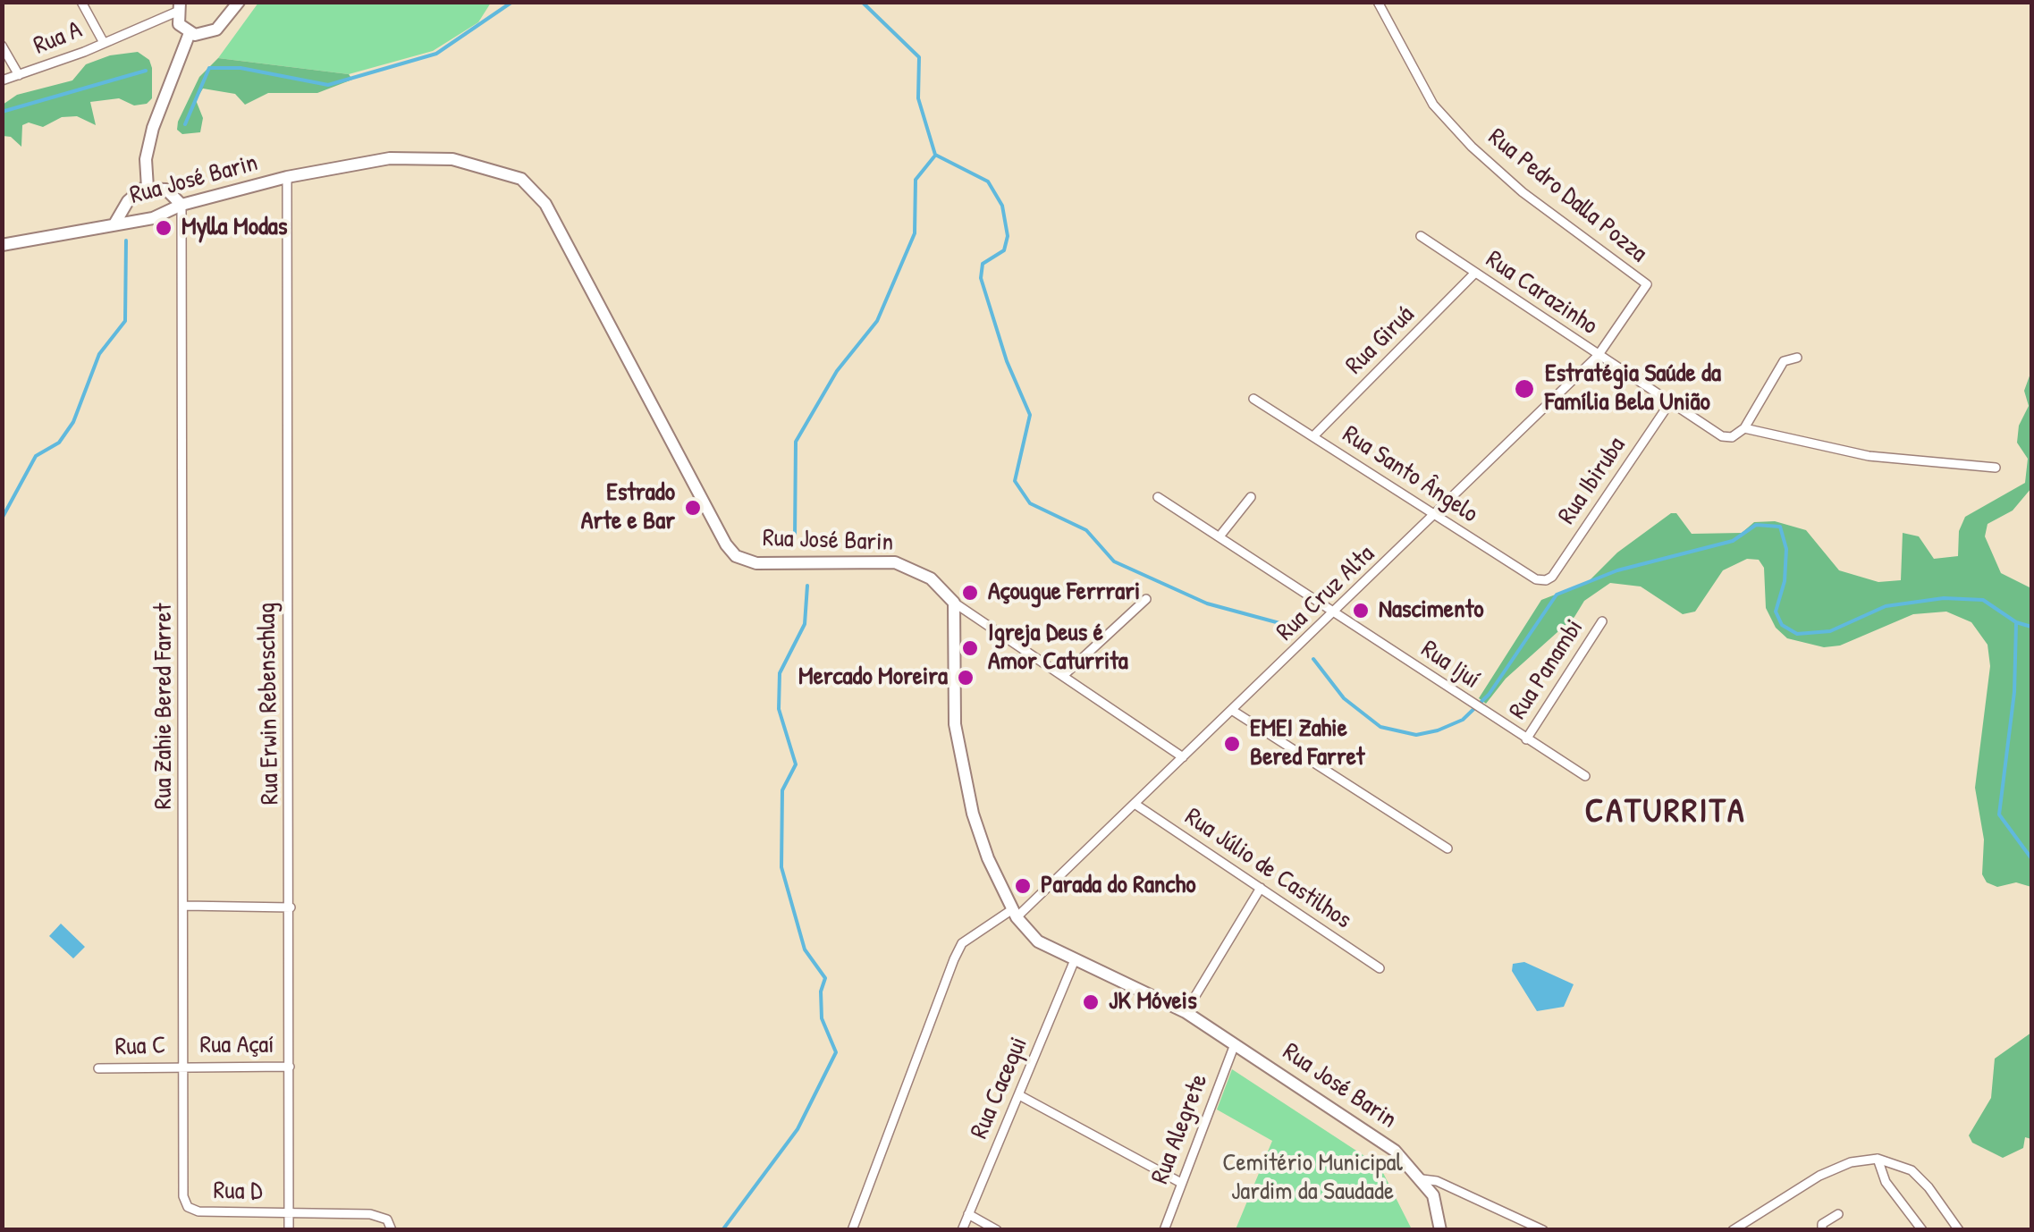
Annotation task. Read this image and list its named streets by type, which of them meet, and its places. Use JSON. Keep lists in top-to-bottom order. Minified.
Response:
{"streets":{"main road":["Rua José Barin"],"street":["Rua A","Rua Pedro Dalla Pozza","Rua Carazinho","Rua Giruá","Rua Santo Ângelo","Rua Ibiruba","Rua Cruz Alta","Rua Ijuí","Rua Panambi","Rua Erwin Rebenschlag","Rua Zahie Bered Farret","Rua Júlio de Castilhos","Rua Açaí","Rua C","Rua Cacequi","Rua Alegrete","Rua D"]},"crossings":[["Rua José Barin","Rua Cruz Alta"],["Rua José Barin","Rua Erwin Rebenschlag"],["Rua José Barin","Rua Zahie Bered Farret"],["Rua José Barin","Rua Cacequi"],["Rua José Barin","Rua Alegrete"],["Rua Pedro Dalla Pozza","Rua Cruz Alta"],["Rua Carazinho","Rua Giruá"],["Rua Carazinho","Rua Ibiruba"],["Rua Carazinho","Rua Cruz Alta"],["Rua Giruá","Rua Santo Ângelo"],["Rua Santo Ângelo","Rua Ibiruba"],["Rua Santo Ângelo","Rua Cruz Alta"],["Rua Cruz Alta","Rua Ijuí"],["Rua Cruz Alta","Rua Júlio de Castilhos"],["Rua Ijuí","Rua Panambi"],["Rua Erwin Rebenschlag","Rua Açaí"],["Rua Erwin Rebenschlag","Rua D"],["Rua Zahie Bered Farret","Rua Açaí"],["Rua Zahie Bered Farret","Rua C"],["Rua Zahie Bered Farret","Rua D"],["Rua Açaí","Rua C"]],"districts":["CATURRITA"],"parks":["Cemitério Municipal Jardim da Saudade"],"places":["Mylla Modas","Estratégia Saúde da Família Bela União","Estrado Arte e Bar","Açougue Ferrrari","Nascimento","Igreja Deus é Amor Caturrita","Mercado Moreira","EMEI Zahie Bered Farret","Parada do Rancho","JK Móveis"]}
